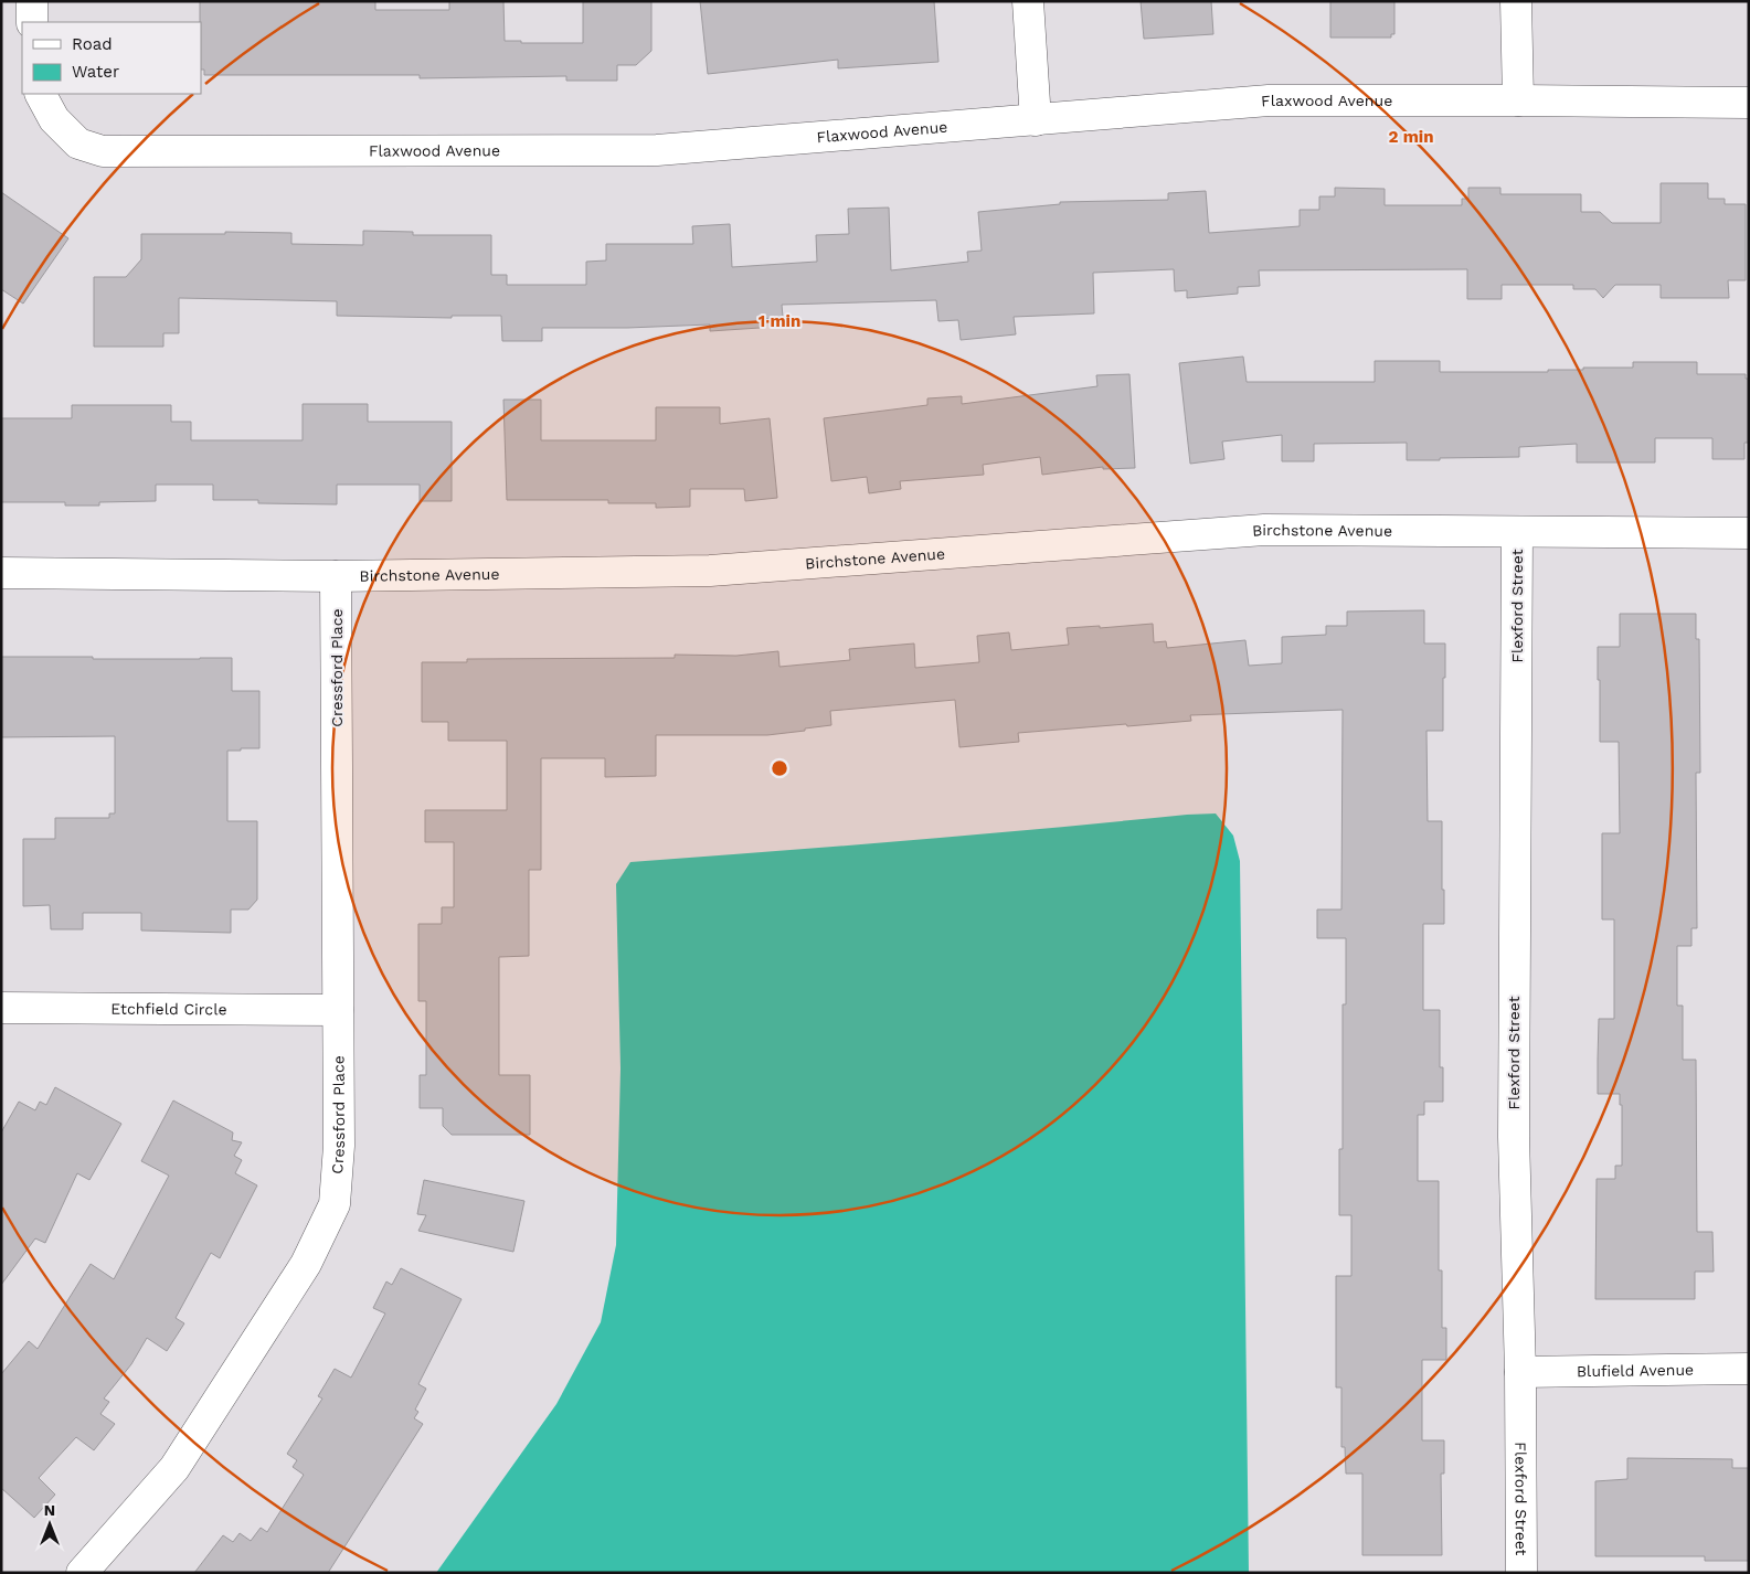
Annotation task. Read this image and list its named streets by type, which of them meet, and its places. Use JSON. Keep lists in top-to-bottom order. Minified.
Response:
{"streets":{"street":["Flaxwood Avenue","Birchstone Avenue","Flexford Street","Cressford Place","Etchfield Circle","Blufield Avenue"]},"crossings":[["Birchstone Avenue","Flexford Street"],["Birchstone Avenue","Cressford Place"],["Flexford Street","Blufield Avenue"],["Cressford Place","Etchfield Circle"]],"legend":["Road","Water"],"north":"top","rings":["2 min","1 min"]}
